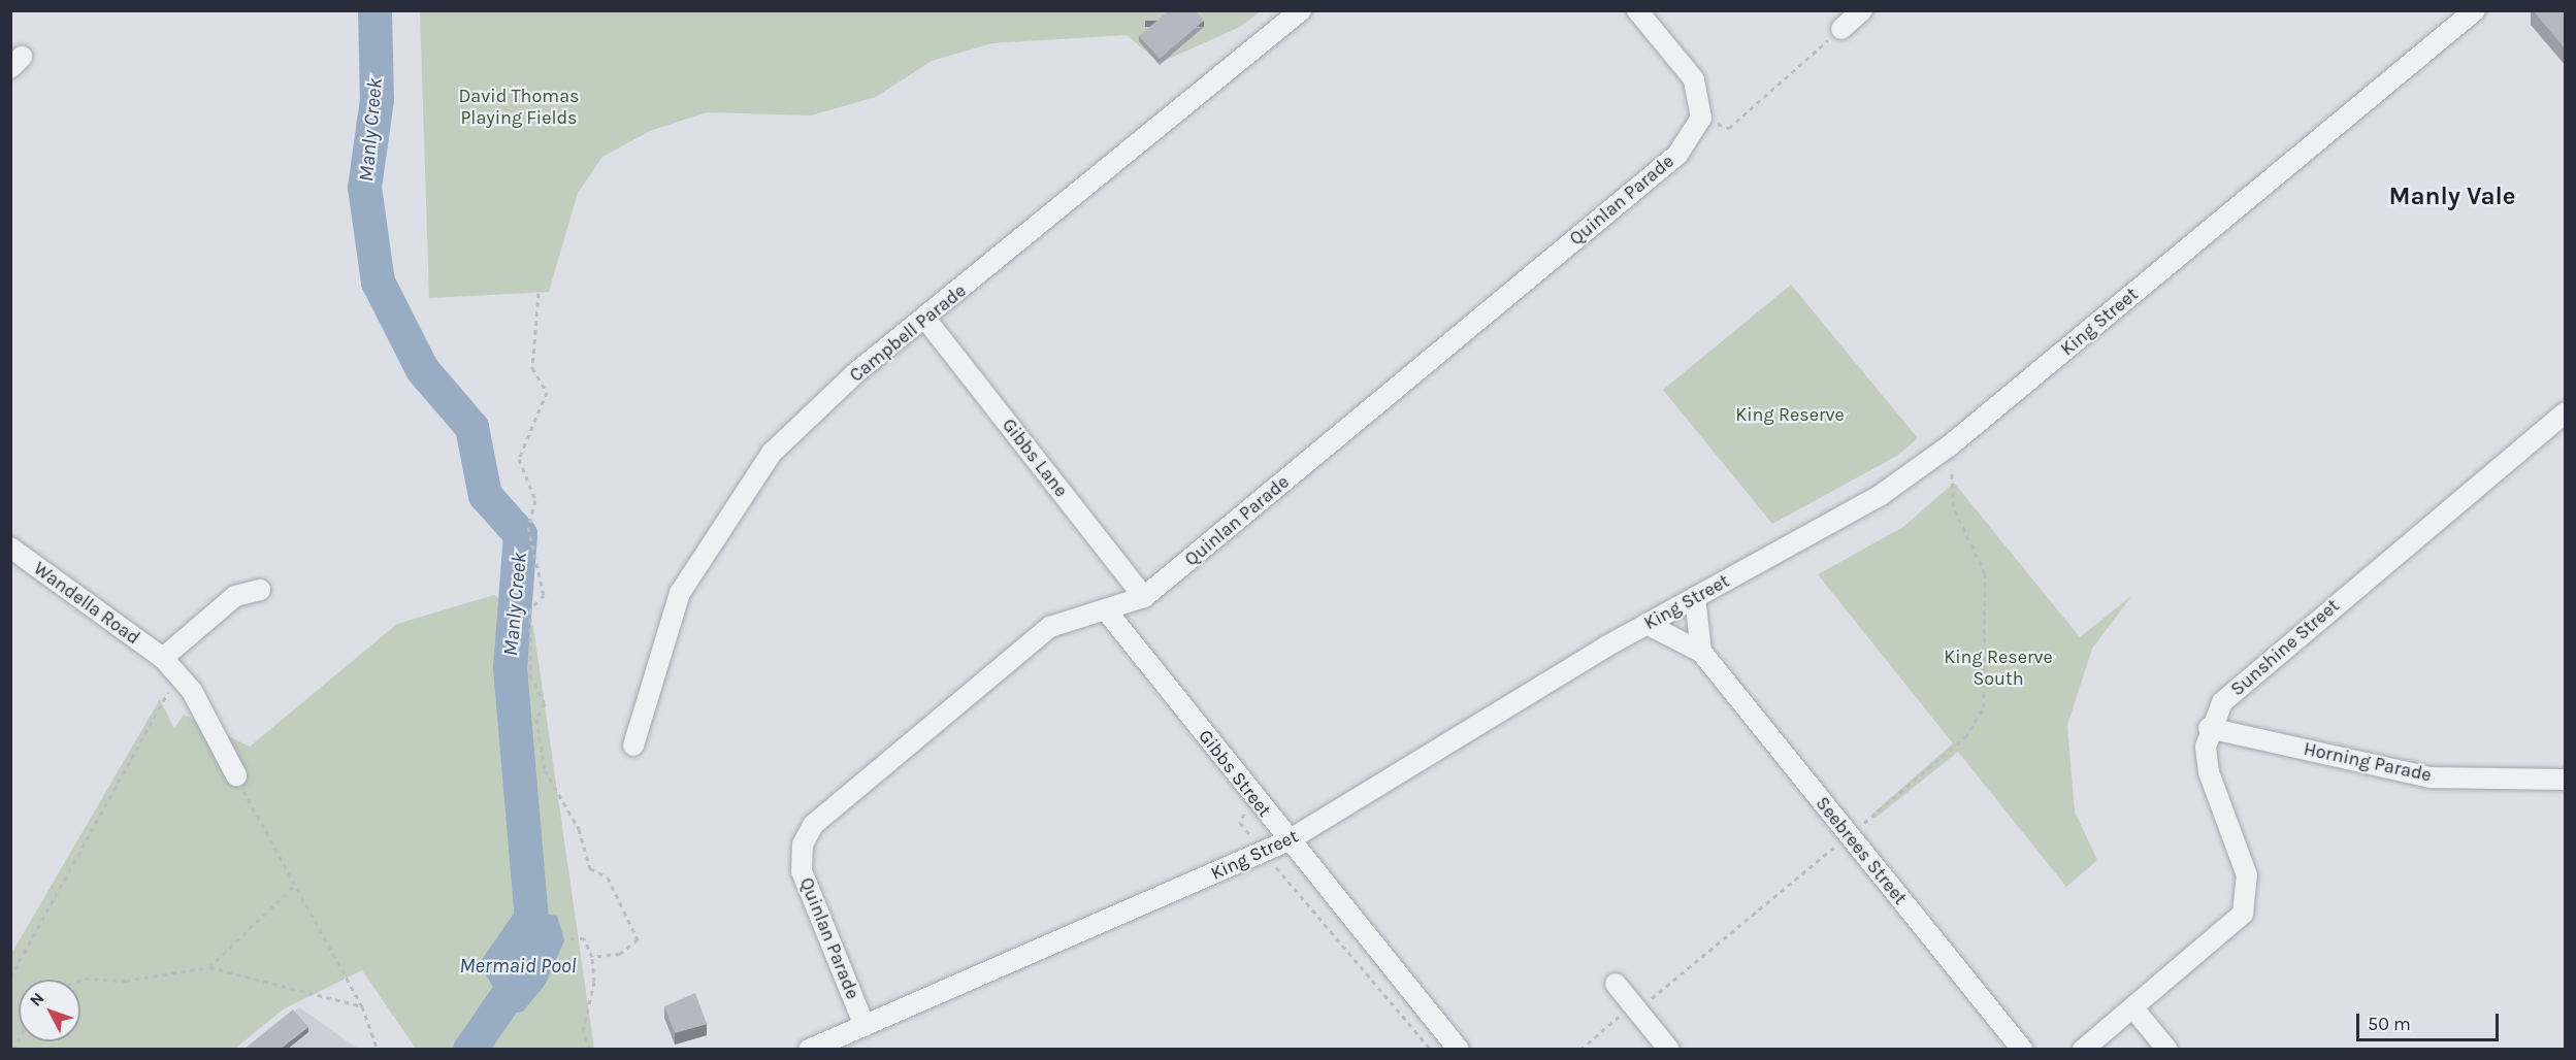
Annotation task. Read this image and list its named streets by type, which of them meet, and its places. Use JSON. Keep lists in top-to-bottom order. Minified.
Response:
{"streets":{"street":["Quinlan Parade","King Street","Campbell Parade","Gibbs Lane","Wandella Road","Sunshine Street","Horning Parade","Gibbs Street","Seebrees Street"]},"crossings":[["Quinlan Parade","King Street"],["Quinlan Parade","Gibbs Lane"],["Quinlan Parade","Gibbs Street"],["King Street","Gibbs Street"],["King Street","Seebrees Street"],["Campbell Parade","Gibbs Lane"],["Sunshine Street","Horning Parade"]],"districts":["Manly Vale"],"water":["Manly Creek","Mermaid Pool"],"parks":["David Thomas Playing Fields","King Reserve","King Reserve South"],"scale_bar":"50 m","north":"top left"}
